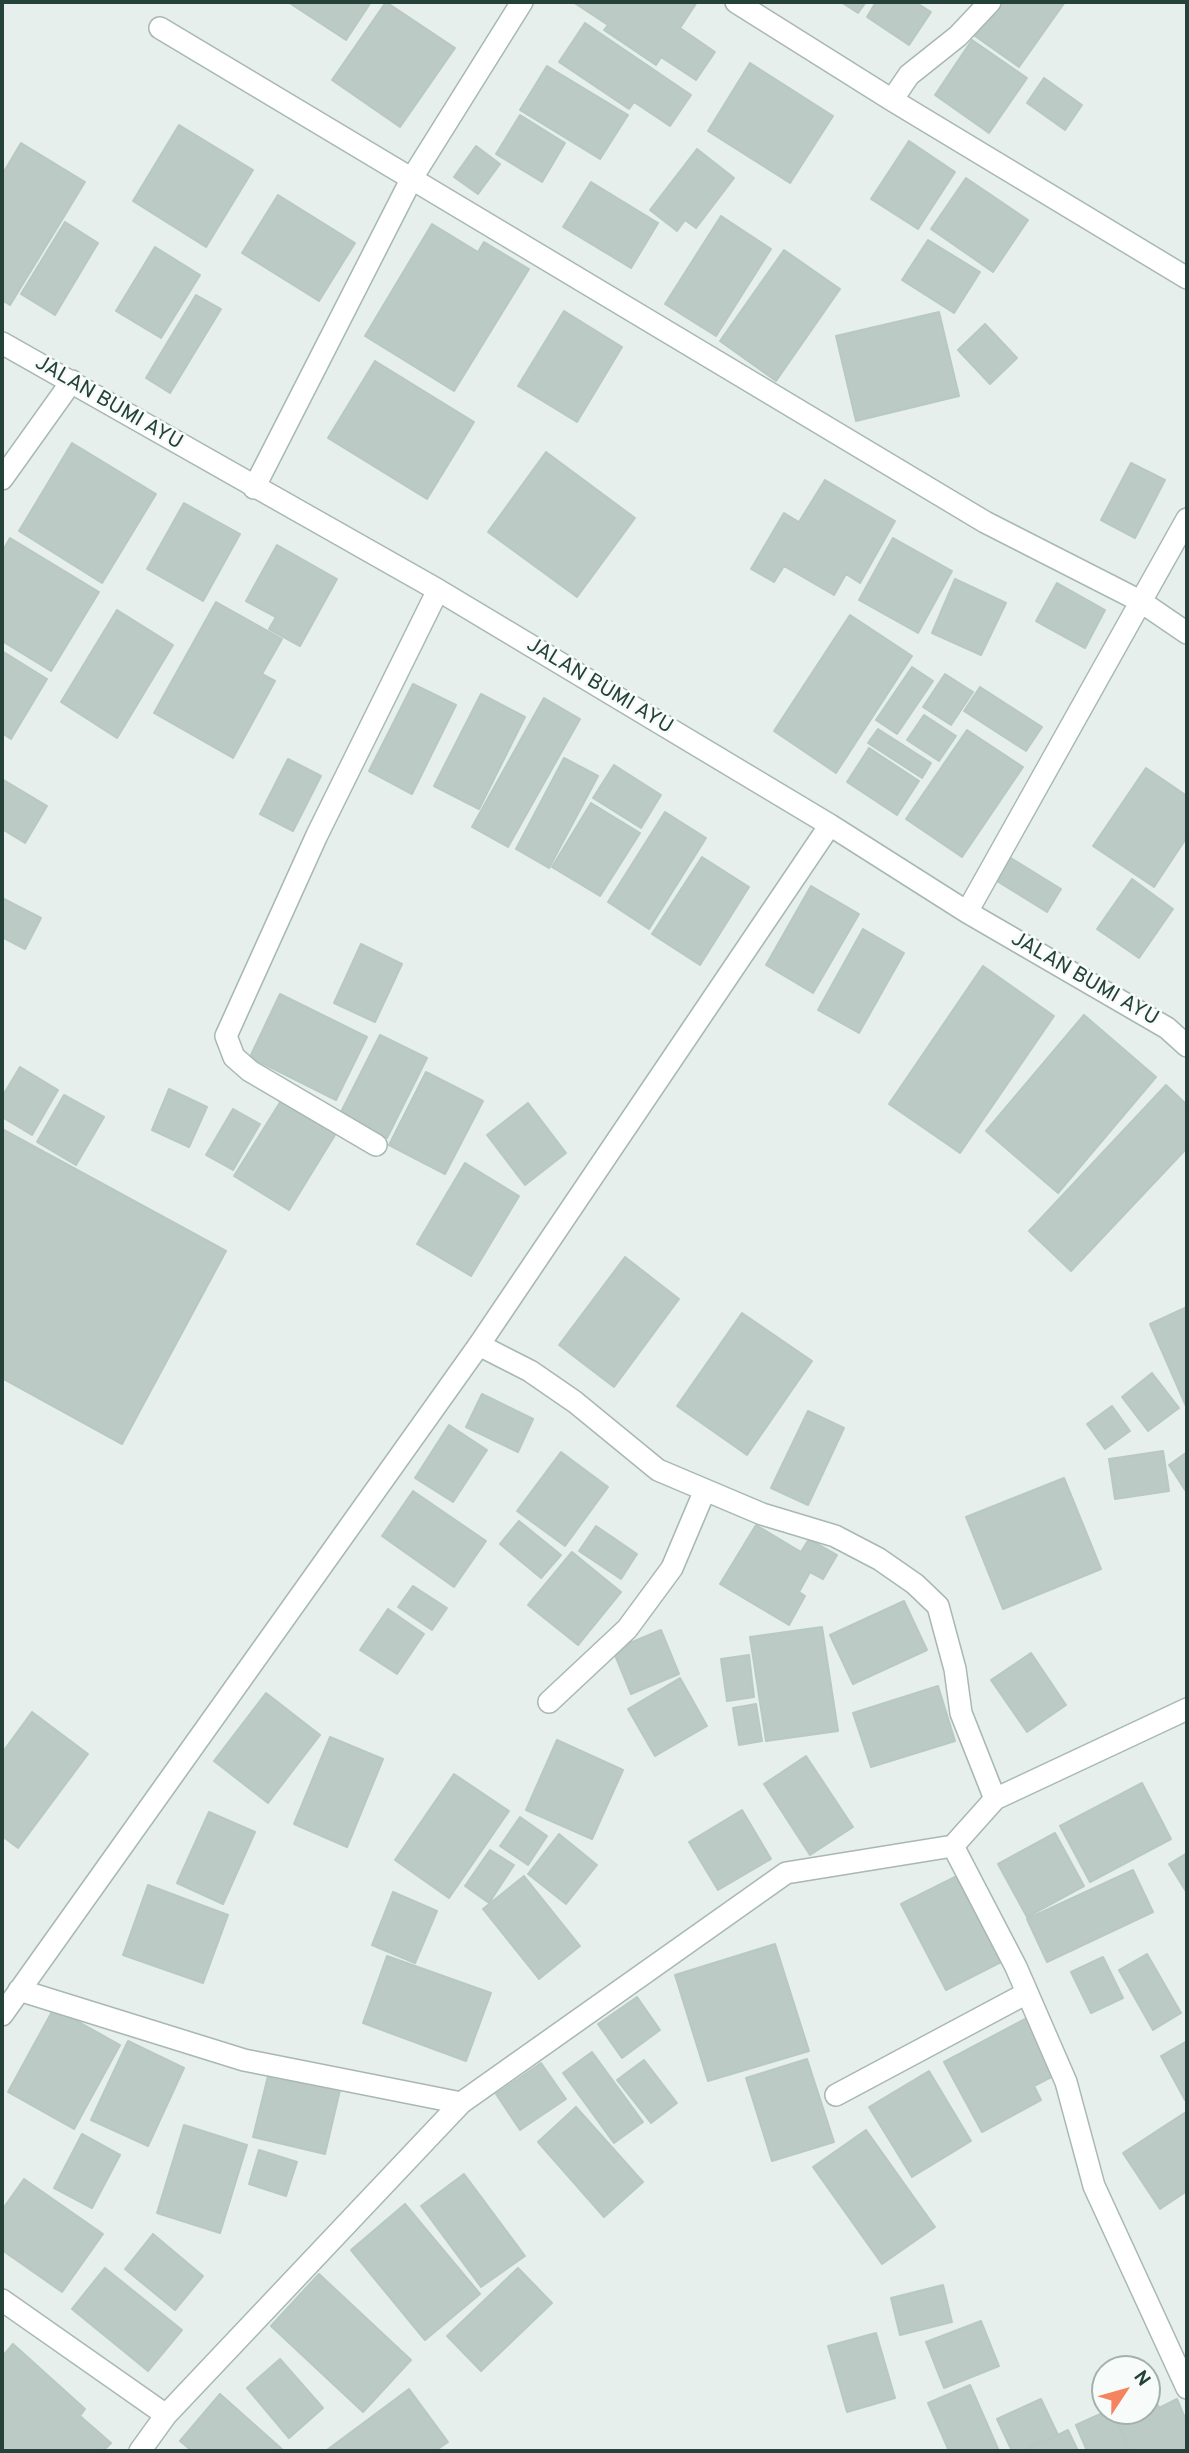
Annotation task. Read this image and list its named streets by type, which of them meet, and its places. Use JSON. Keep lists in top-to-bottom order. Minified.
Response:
{"streets":{"street":["JALAN BUMI AYU"]},"north":"top right"}
